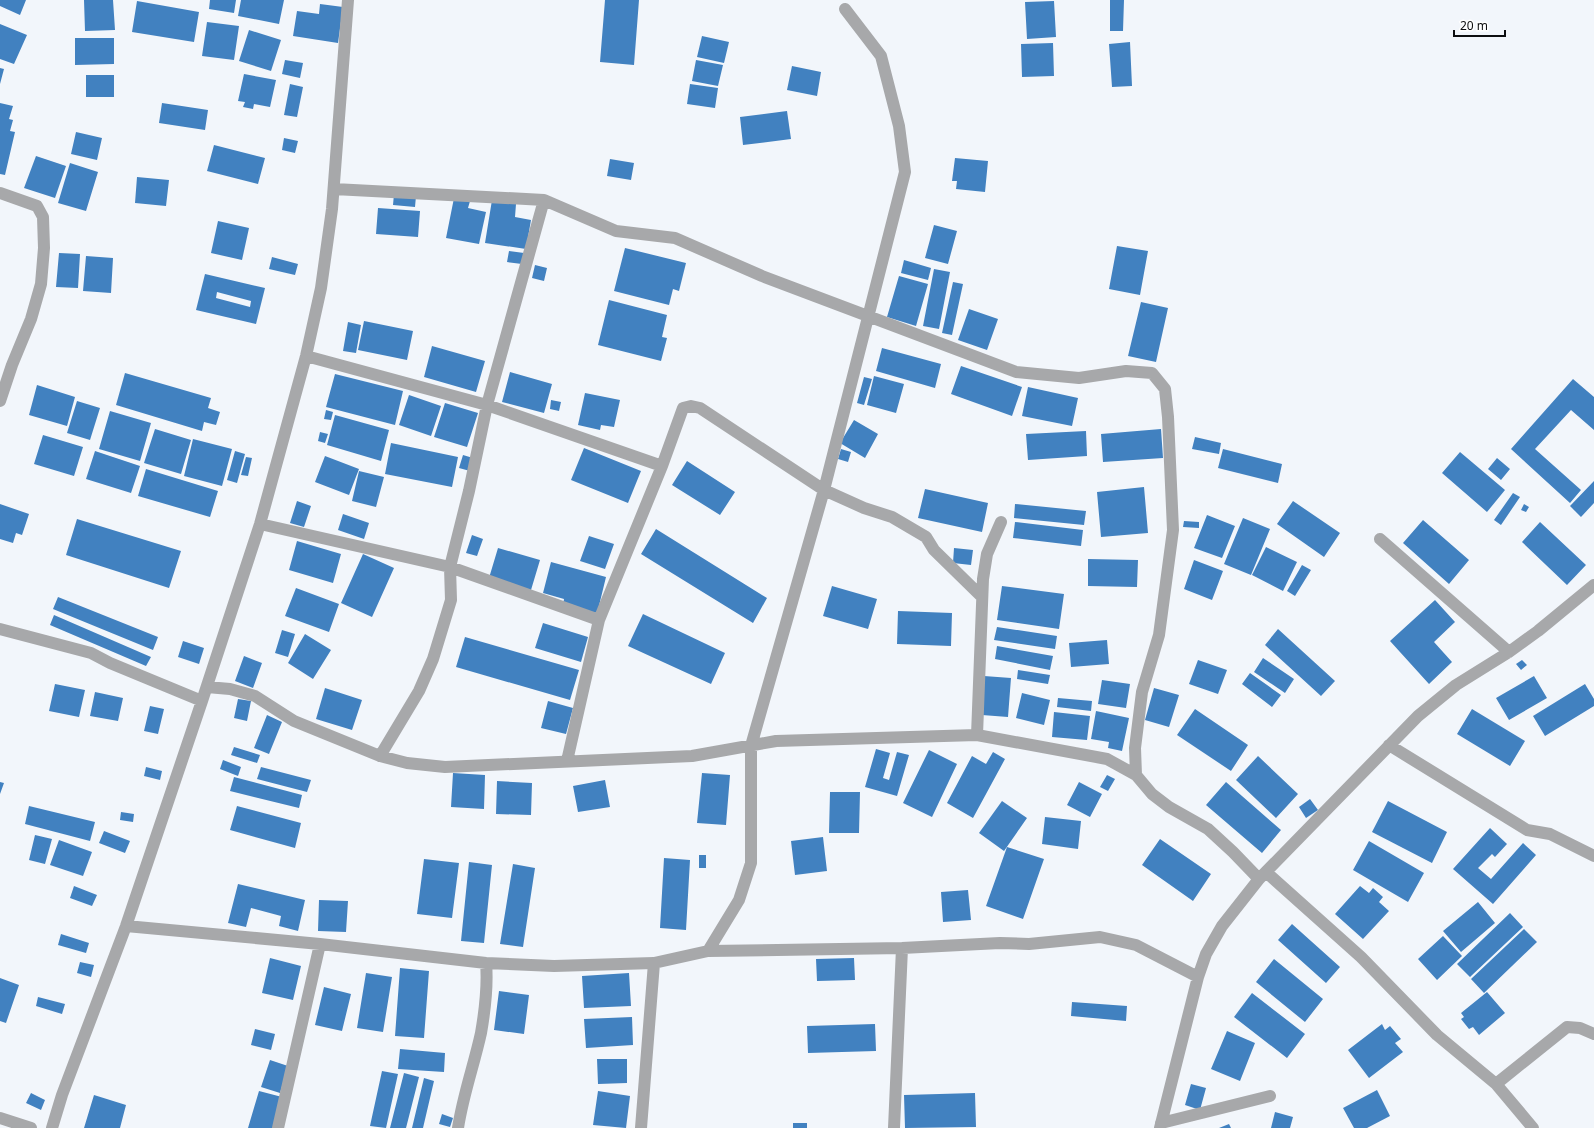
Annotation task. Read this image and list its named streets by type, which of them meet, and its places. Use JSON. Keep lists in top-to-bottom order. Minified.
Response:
{"scale_bar":"20 m"}
